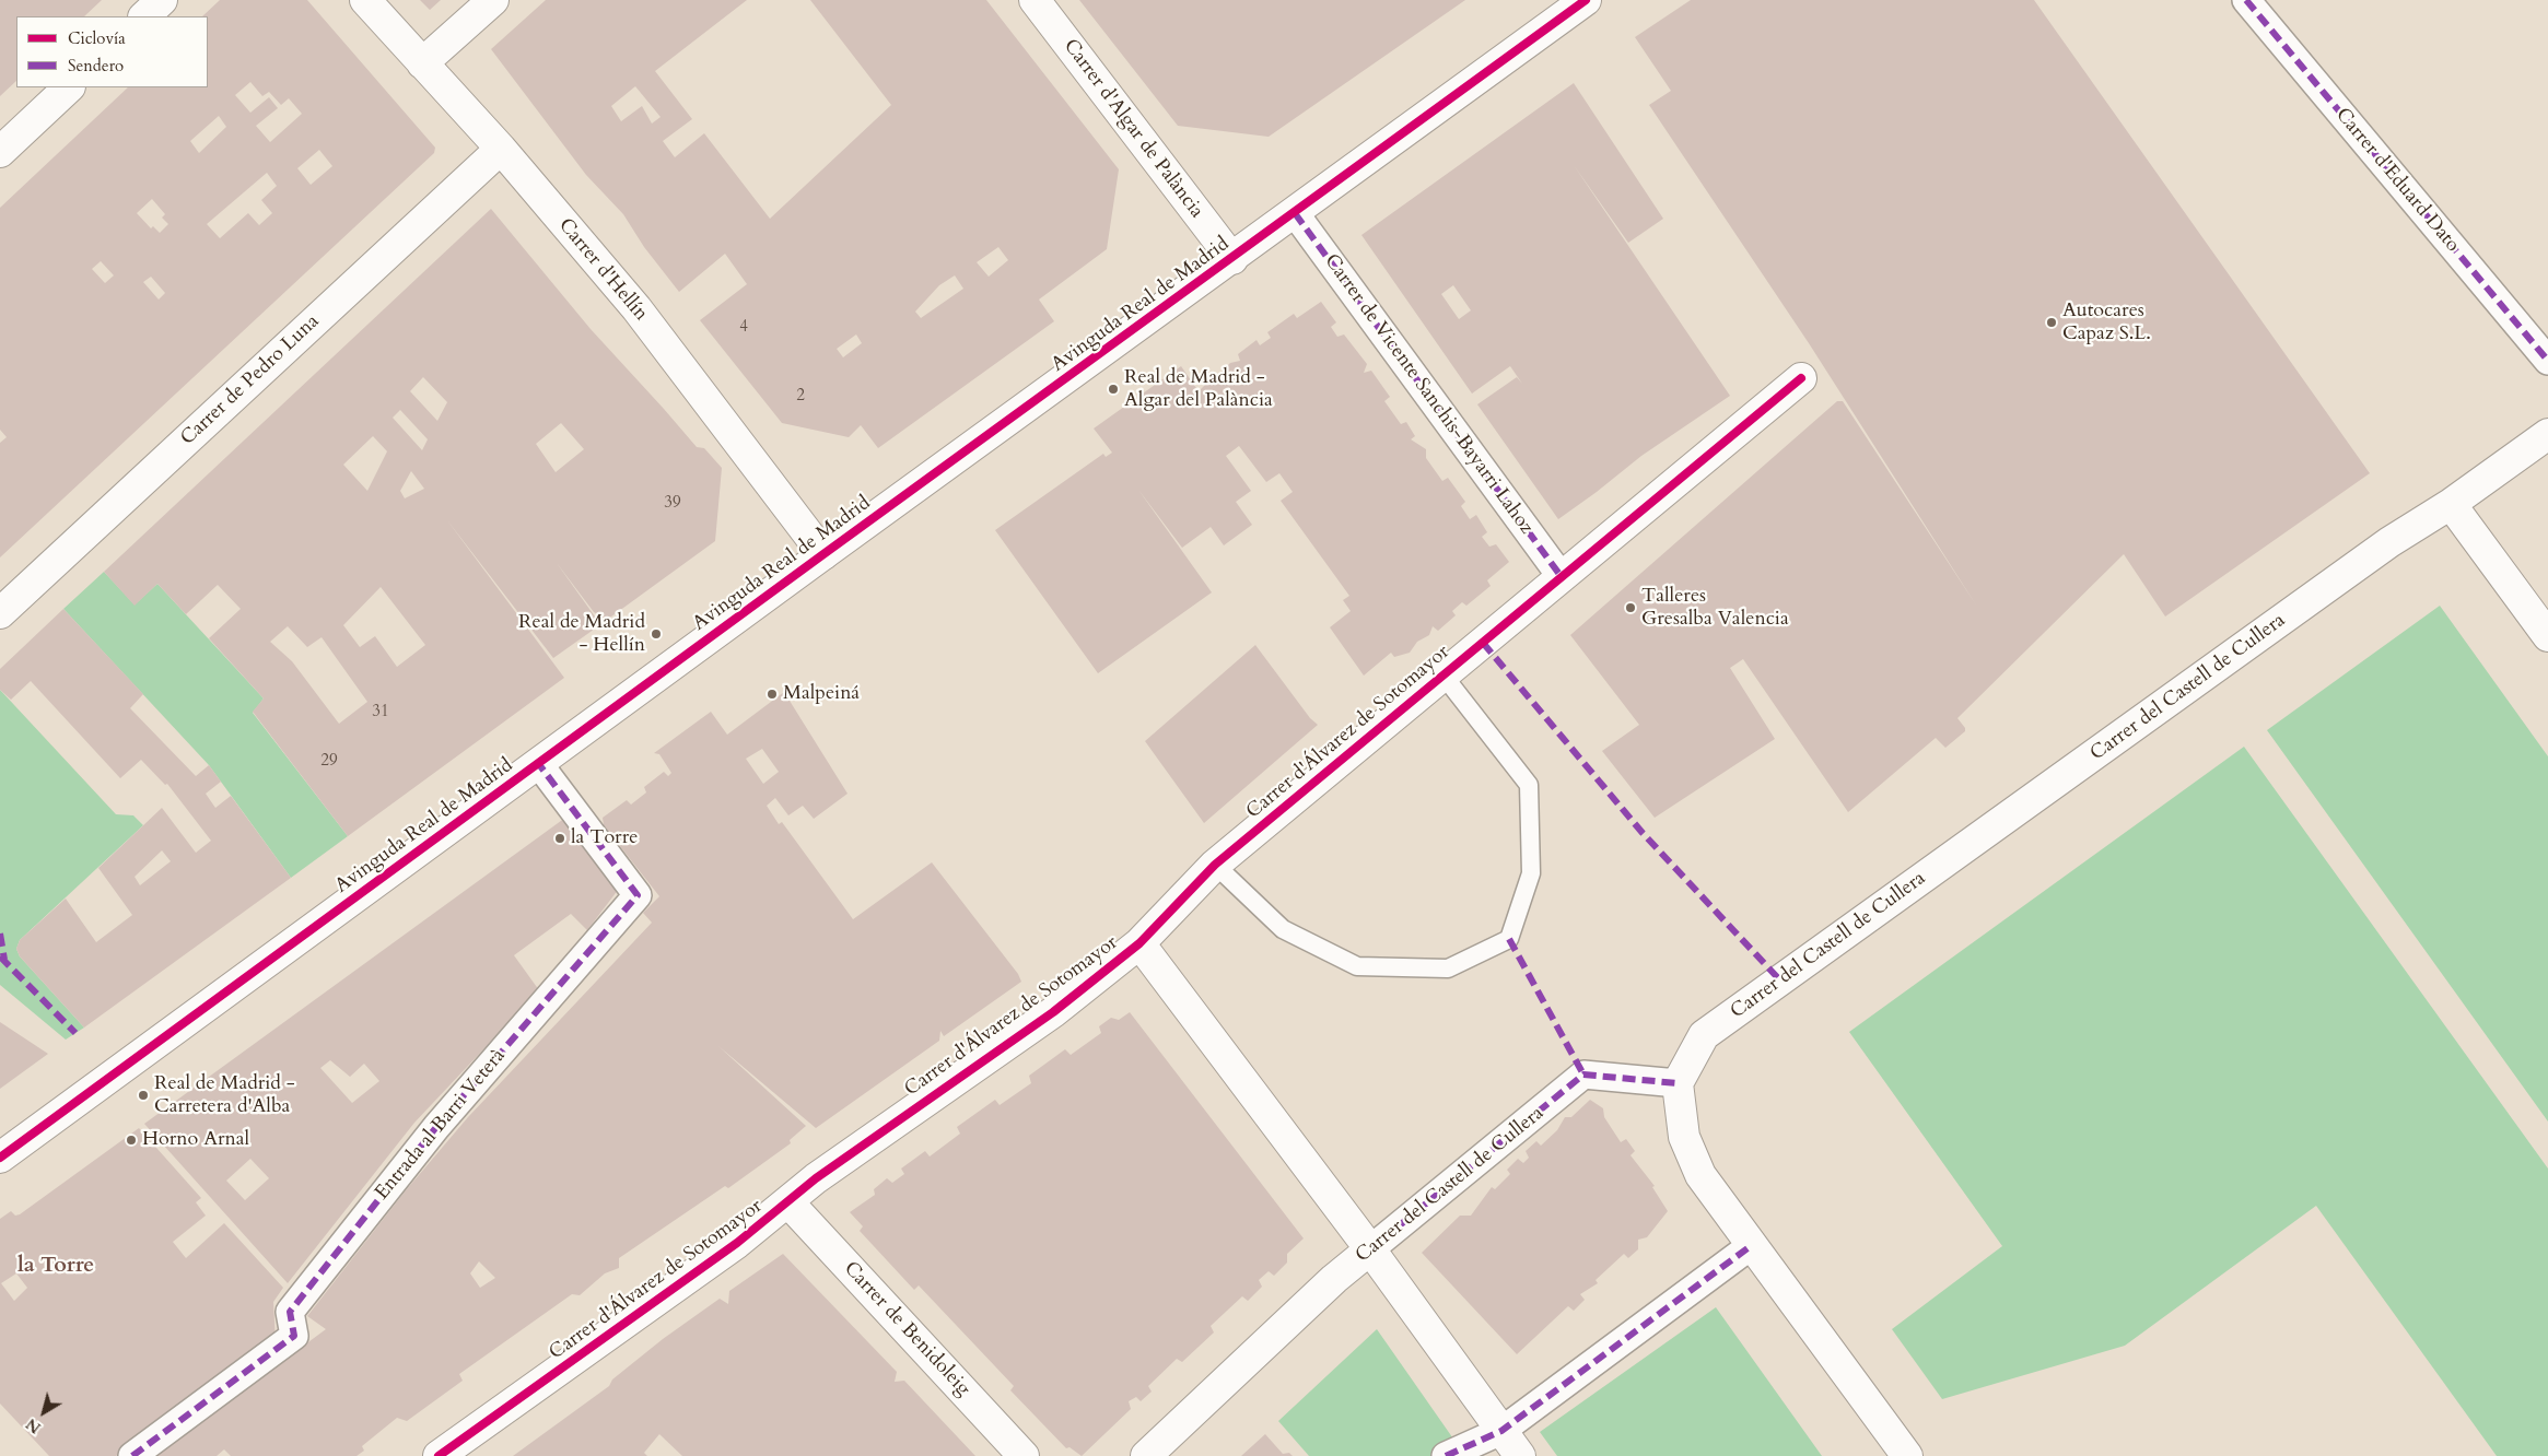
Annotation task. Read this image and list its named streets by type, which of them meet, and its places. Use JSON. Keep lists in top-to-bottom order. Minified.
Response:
{"streets":{"street":["Carrer d'Algar de Palància","Carrer d'Eduard Dato","Carrer d'Hellín","Avinguda Real de Madrid","Carrer de Pedro Luna","Carrer de Vicente Sanchis-Bayarri Lahoz","Carrer del Castell de Cullera","Carrer d'Álvarez de Sotomayor","Entrada al Barri Veterà","Carrer de Benidoleig"]},"crossings":[["Carrer d'Algar de Palància","Avinguda Real de Madrid"],["Carrer d'Hellín","Avinguda Real de Madrid"],["Carrer d'Hellín","Carrer de Pedro Luna"],["Avinguda Real de Madrid","Carrer de Vicente Sanchis-Bayarri Lahoz"],["Avinguda Real de Madrid","Entrada al Barri Veterà"],["Carrer de Vicente Sanchis-Bayarri Lahoz","Carrer d'Álvarez de Sotomayor"],["Carrer d'Álvarez de Sotomayor","Carrer de Benidoleig"]],"districts":["la Torre"],"places":["Autocares Capaz S.L.","Real de Madrid - Algar del Palància","Talleres Gresalba Valencia","Real de Madrid - Hellín","Malpeiná","la Torre","Real de Madrid - Carretera d'Alba","Horno Arnal"],"house_numbers":["4","2","39","31","29"],"legend":["Ciclovía","Sendero"],"north":"bottom left"}
